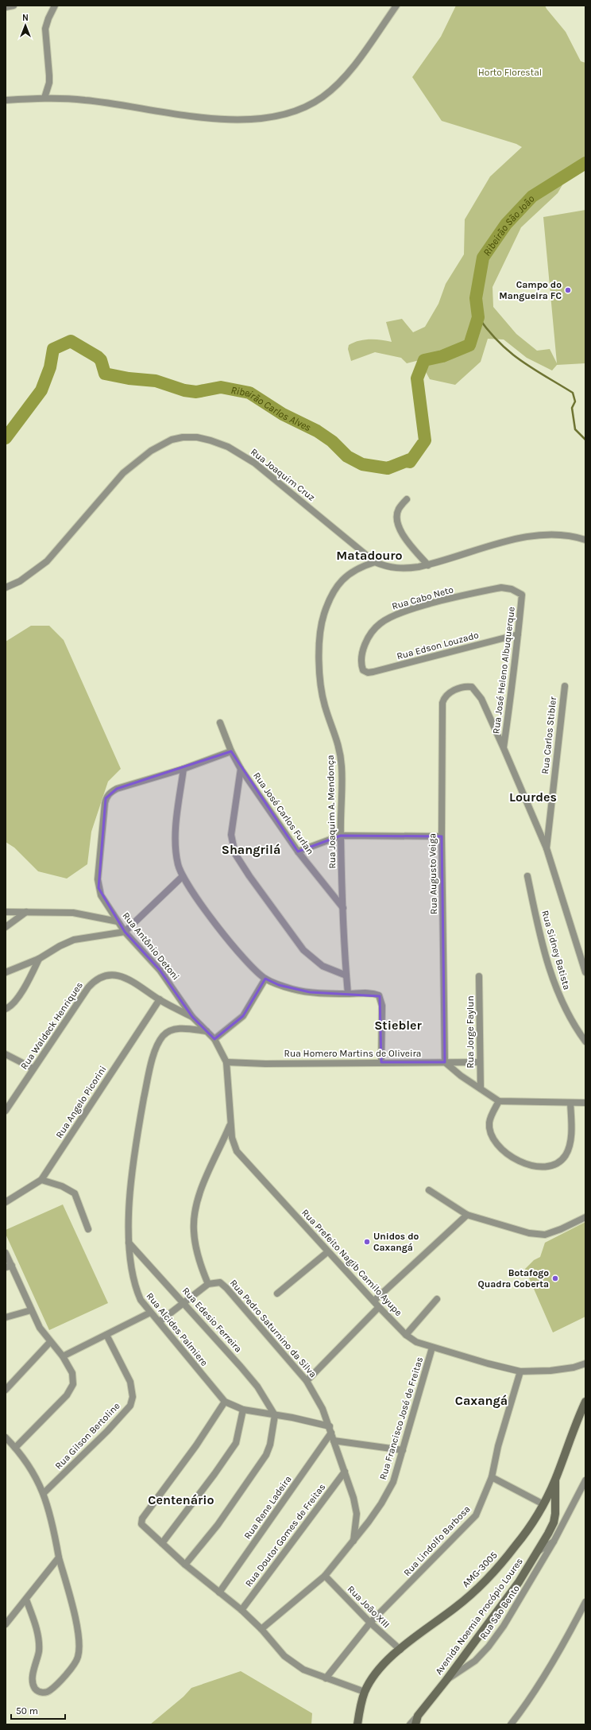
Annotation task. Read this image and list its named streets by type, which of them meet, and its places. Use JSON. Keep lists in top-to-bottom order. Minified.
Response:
{"streets":{"main road":["AMG-3005","Avenida Noemia Procópio Loures"],"street":["Rua Joaquim Cruz","Rua Cabo Neto","Rua Edson Louzado","Rua José Heleno Albuquerque","Rua Carlos Stibler","Rua Joaquim A. Mendonça","Rua José Carlos Furlan","Rua Augusto Veiga","Rua Antônio Detoni","Rua Sidney Batista","Rua Waldeck Henriques","Rua Jorge Faylun","Rua Homero Martins de Oliveira","Rua Angelo Picorini","Rua Prefeito Nagib Camilo Ayupe","Rua Edesio Ferreira","Rua Pedro Saturnino da Silva","Rua Alcides Palmiere","Rua Francisco José de Freitas","Rua Gilson Bertoline","Rua Rene Ladeira","Rua Doutor Gomes de Freitas","Rua Lindolfo Barbosa","Rua João XIII","Rua São Bento"]},"crossings":[["Rua Joaquim Cruz","Rua Joaquim A. Mendonça"],["Rua Cabo Neto","Rua Edson Louzado"],["Rua Cabo Neto","Rua José Heleno Albuquerque"],["Rua Edson Louzado","Rua José Heleno Albuquerque"],["Rua José Heleno Albuquerque","Rua Augusto Veiga"],["Rua Joaquim A. Mendonça","Rua José Carlos Furlan"],["Rua Augusto Veiga","Rua Homero Martins de Oliveira"],["Rua Antônio Detoni","Rua Waldeck Henriques"],["Rua Antônio Detoni","Rua Prefeito Nagib Camilo Ayupe"],["Rua Waldeck Henriques","Rua Angelo Picorini"],["Rua Waldeck Henriques","Rua Prefeito Nagib Camilo Ayupe"],["Rua Jorge Faylun","Rua Homero Martins de Oliveira"],["Rua Homero Martins de Oliveira","Rua Prefeito Nagib Camilo Ayupe"],["Rua Prefeito Nagib Camilo Ayupe","Rua Alcides Palmiere"],["Rua Prefeito Nagib Camilo Ayupe","Rua Francisco José de Freitas"],["Rua Prefeito Nagib Camilo Ayupe","Rua Lindolfo Barbosa"],["Rua Edesio Ferreira","Rua Alcides Palmiere"],["Rua Pedro Saturnino da Silva","Rua Francisco José de Freitas"],["Rua Pedro Saturnino da Silva","Rua Rene Ladeira"],["Rua Pedro Saturnino da Silva","Rua Doutor Gomes de Freitas"],["Rua Francisco José de Freitas","Rua João XIII"],["Rua Lindolfo Barbosa","Rua João XIII"],["AMG-3005","Rua João XIII"],["AMG-3005","Avenida Noemia Procópio Loures"],["Rua São Bento","Avenida Noemia Procópio Loures"]],"districts":["Matadouro","Lourdes","Shangrilá","Stiebler","Caxangá","Centenário"],"water":["Ribeirão São João","Ribeirão Carlos Alves"],"parks":["Horto Florestal"],"places":["Campo do Mangueira FC","Unidos do Caxangá","Botafogo Quadra Coberta"],"scale_bar":"50 m","north":"top"}
